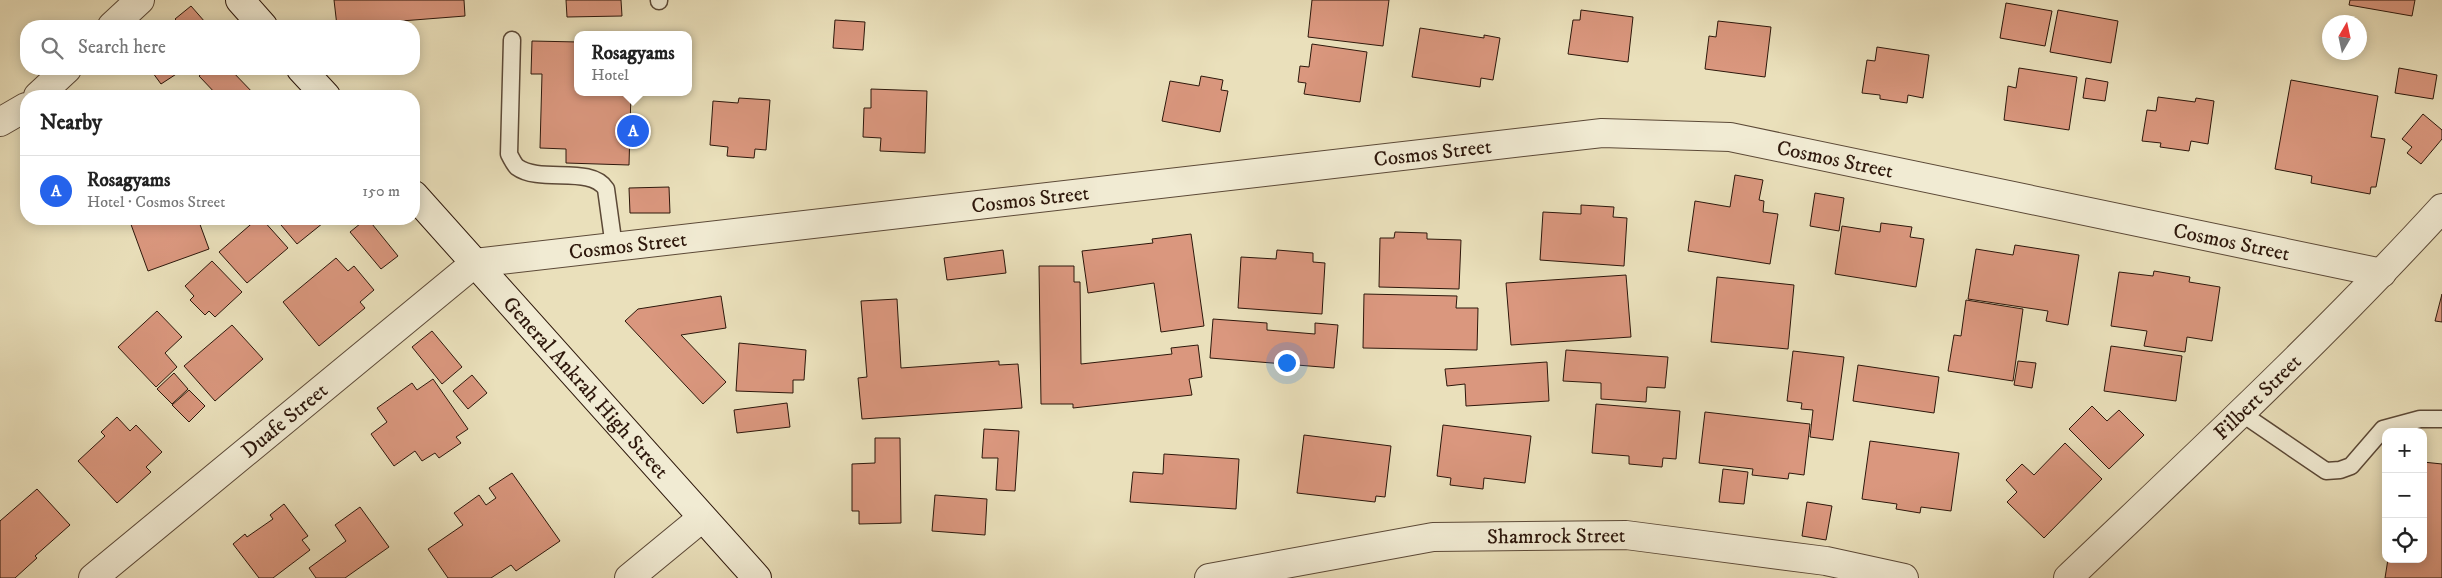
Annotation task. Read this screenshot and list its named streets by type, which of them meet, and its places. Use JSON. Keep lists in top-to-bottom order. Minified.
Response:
{"streets":{"street":["Cosmos Street","General Ankrah High Street","Filbert Street","Duafe Street","Shamrock Street"]},"crossings":[["Cosmos Street","General Ankrah High Street"],["Cosmos Street","Filbert Street"],["Cosmos Street","Duafe Street"],["General Ankrah High Street","Duafe Street"]],"north":"top","page":{"search":"Search here","popup":["Rosagyams","Hotel"],"heading":"Nearby","pins":"A","list":[{"mark":"A","name":"Rosagyams","note":"Hotel · Cosmos Street","value":"150 m"}],"map_buttons":["+","−"]}}
